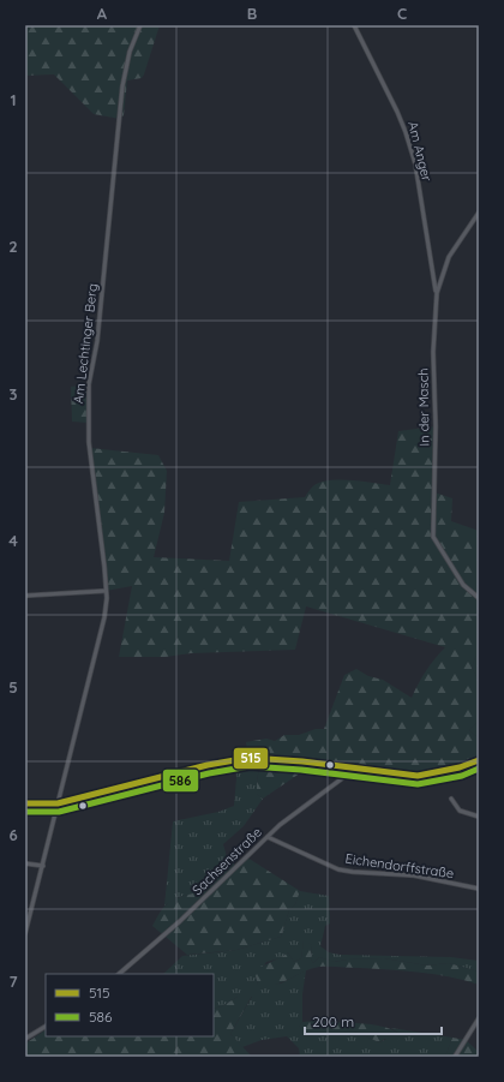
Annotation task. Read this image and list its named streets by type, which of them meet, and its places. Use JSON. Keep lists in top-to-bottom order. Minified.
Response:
{"streets":{"street":["Am Anger","Am Lechtinger Berg","In der Masch","Sachsenstraße","Eichendorffstraße"]},"crossings":[["Am Anger","In der Masch"],["Sachsenstraße","Eichendorffstraße"]],"lines":["transit line 515","transit line 586"],"legend":["515","586"],"scale_bar":"200 m","grid":{"columns":["A","B","C"],"rows":["1","2","3","4","5","6","7"]}}
